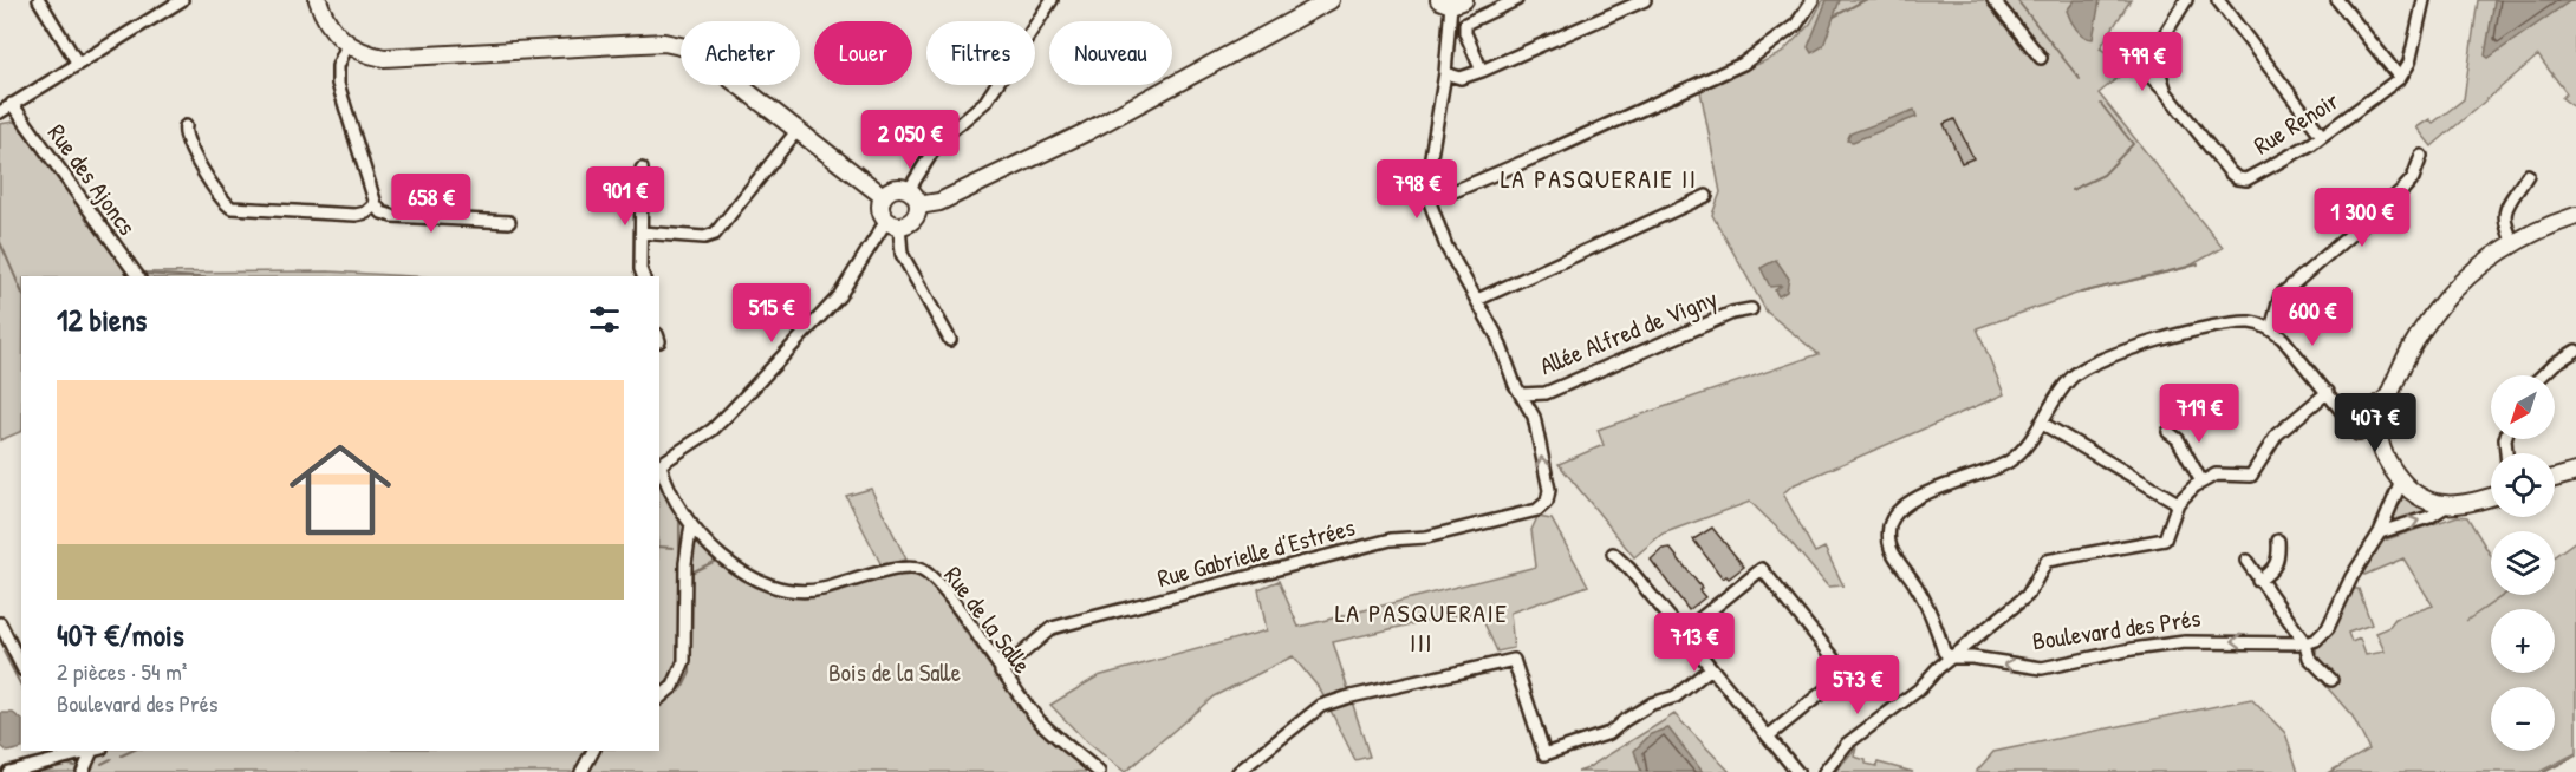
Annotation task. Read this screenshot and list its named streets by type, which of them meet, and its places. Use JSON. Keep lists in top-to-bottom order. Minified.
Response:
{"streets":{"street":["Rue Renoir","Rue des Ajoncs","Allée Alfred de Vigny","Rue Gabrielle d’Estrées","Rue de la Salle","Boulevard des Prés"]},"crossings":[["Rue Gabrielle d’Estrées","Rue de la Salle"]],"one_way":["Rue Gabrielle d’Estrées","Boulevard des Prés"],"districts":["LA PASQUERAIE II","LA PASQUERAIE III"],"parks":["Bois de la Salle"],"north":"bottom left","page":{"chip":["Acheter","Louer","Filtres","Nouveau"],"price":["799 €","2 050 €","798 €","901 €","658 €","1 300 €","515 €","600 €","719 €","407 €","713 €","573 €"],"heading":"12 biens","list":[{"name":"407 €/mois","note":"2 pièces · 54 m² · Boulevard des Prés"}],"map_buttons":["+","−"]}}
